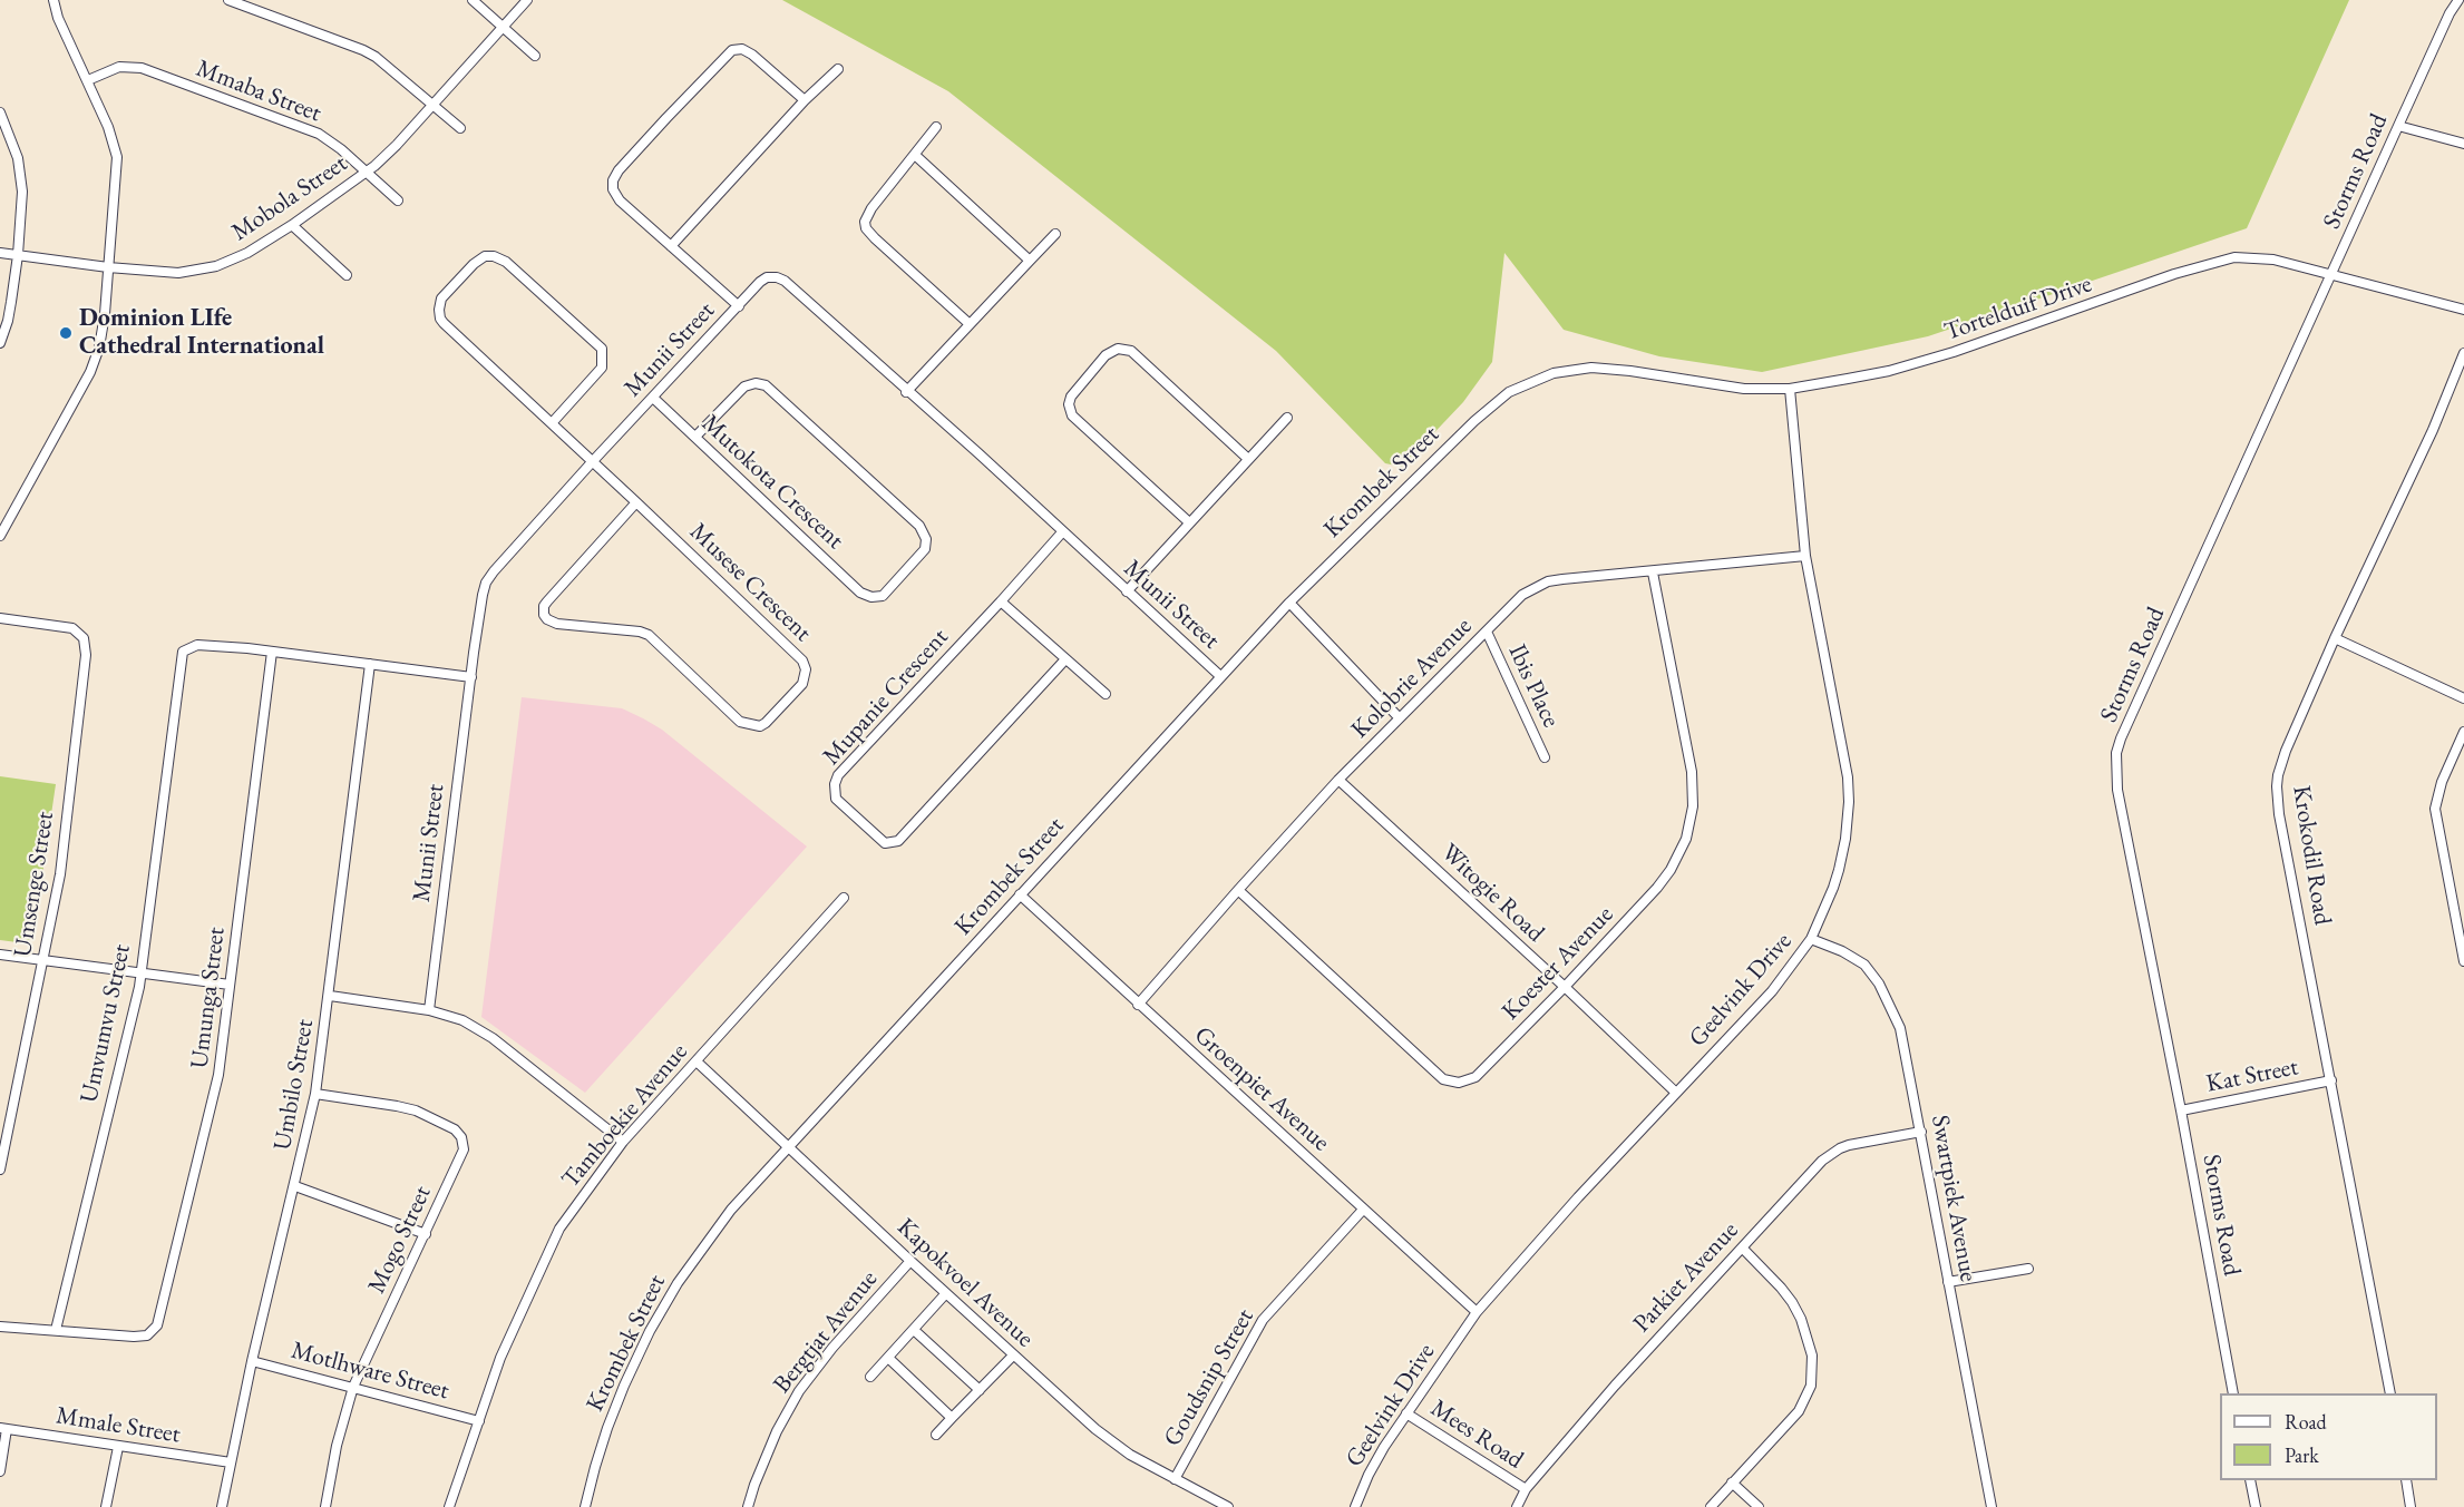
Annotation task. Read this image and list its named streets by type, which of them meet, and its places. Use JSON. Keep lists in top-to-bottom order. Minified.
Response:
{"streets":{"street":["Mmaba Street","Storms Road","Mobola Street","Tortelduif Drive","Munii Street","Mutokota Crescent","Krombek Street","Musese Crescent","Kolobrie Avenue","Ibis Place","Mupanie Crescent","Krokodil Road","Umsenge Street","Witogie Road","Koester Avenue","Geelvink Drive","Umunga Street","Umvumvu Street","Kat Street","Umbilo Street","Groenpiet Avenue","Tamboekie Avenue","Swartpiek Avenue","Mogo Street","Parkiet Avenue","Kapokvoel Avenue","Bergtjat Avenue","Motlhware Street","Goudsnip Street","Mmale Street","Mees Road"]},"crossings":[["Mmaba Street","Mobola Street"],["Storms Road","Tortelduif Drive"],["Storms Road","Kat Street"],["Tortelduif Drive","Krombek Street"],["Tortelduif Drive","Geelvink Drive"],["Munii Street","Mutokota Crescent"],["Munii Street","Krombek Street"],["Munii Street","Musese Crescent"],["Munii Street","Mupanie Crescent"],["Krombek Street","Groenpiet Avenue"],["Krombek Street","Kapokvoel Avenue"],["Kolobrie Avenue","Ibis Place"],["Kolobrie Avenue","Witogie Road"],["Kolobrie Avenue","Koester Avenue"],["Kolobrie Avenue","Geelvink Drive"],["Kolobrie Avenue","Groenpiet Avenue"],["Krokodil Road","Kat Street"],["Witogie Road","Koester Avenue"],["Witogie Road","Geelvink Drive"],["Geelvink Drive","Groenpiet Avenue"],["Geelvink Drive","Swartpiek Avenue"],["Geelvink Drive","Mees Road"],["Umunga Street","Umvumvu Street"],["Umbilo Street","Mogo Street"],["Umbilo Street","Motlhware Street"],["Umbilo Street","Mmale Street"],["Groenpiet Avenue","Goudsnip Street"],["Tamboekie Avenue","Kapokvoel Avenue"],["Tamboekie Avenue","Motlhware Street"],["Swartpiek Avenue","Parkiet Avenue"],["Mogo Street","Motlhware Street"],["Parkiet Avenue","Mees Road"],["Kapokvoel Avenue","Bergtjat Avenue"],["Kapokvoel Avenue","Goudsnip Street"]],"places":["Dominion LIfe Cathedral International"],"legend":["Road","Park"]}
